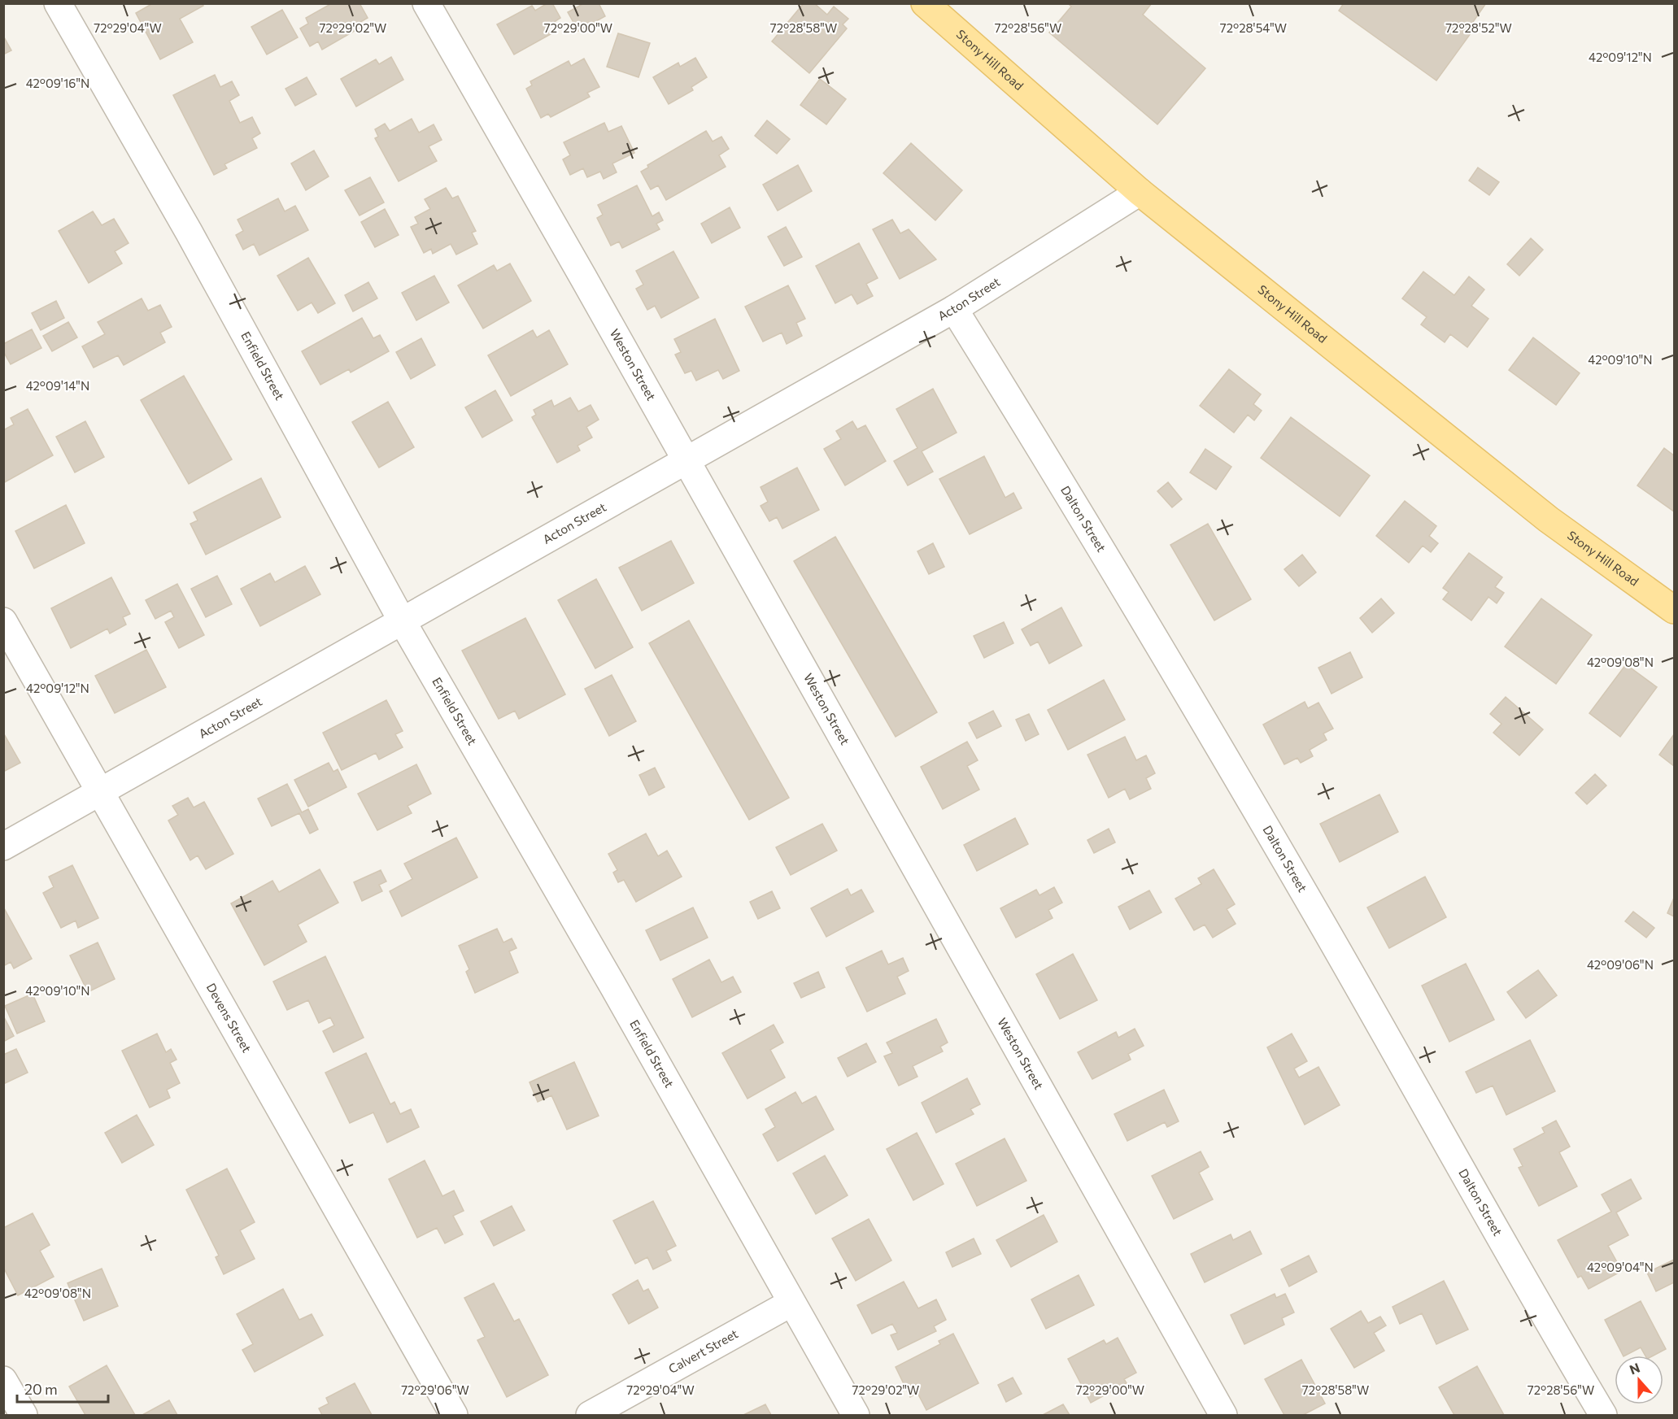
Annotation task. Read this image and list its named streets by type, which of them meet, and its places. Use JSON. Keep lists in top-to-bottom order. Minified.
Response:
{"streets":{"main road":["Stony Hill Road"],"street":["Acton Street","Weston Street","Enfield Street","Dalton Street","Devens Street","Calvert Street"]},"crossings":[["Stony Hill Road","Acton Street"],["Acton Street","Weston Street"],["Acton Street","Enfield Street"],["Acton Street","Dalton Street"],["Acton Street","Devens Street"],["Enfield Street","Calvert Street"]],"scale_bar":"20 m","north":"top","coordinates":["72°28'58\"W","72°28'52\"W","72°29'04\"W","72°29'02\"W","72°29'00\"W","72°28'56\"W","72°28'54\"W","42°09'12\"N","42°09'16\"N","42°09'10\"N","42°09'14\"N","42°09'08\"N","42°09'06\"N","42°09'04\"N","72°29'06\"W"]}
